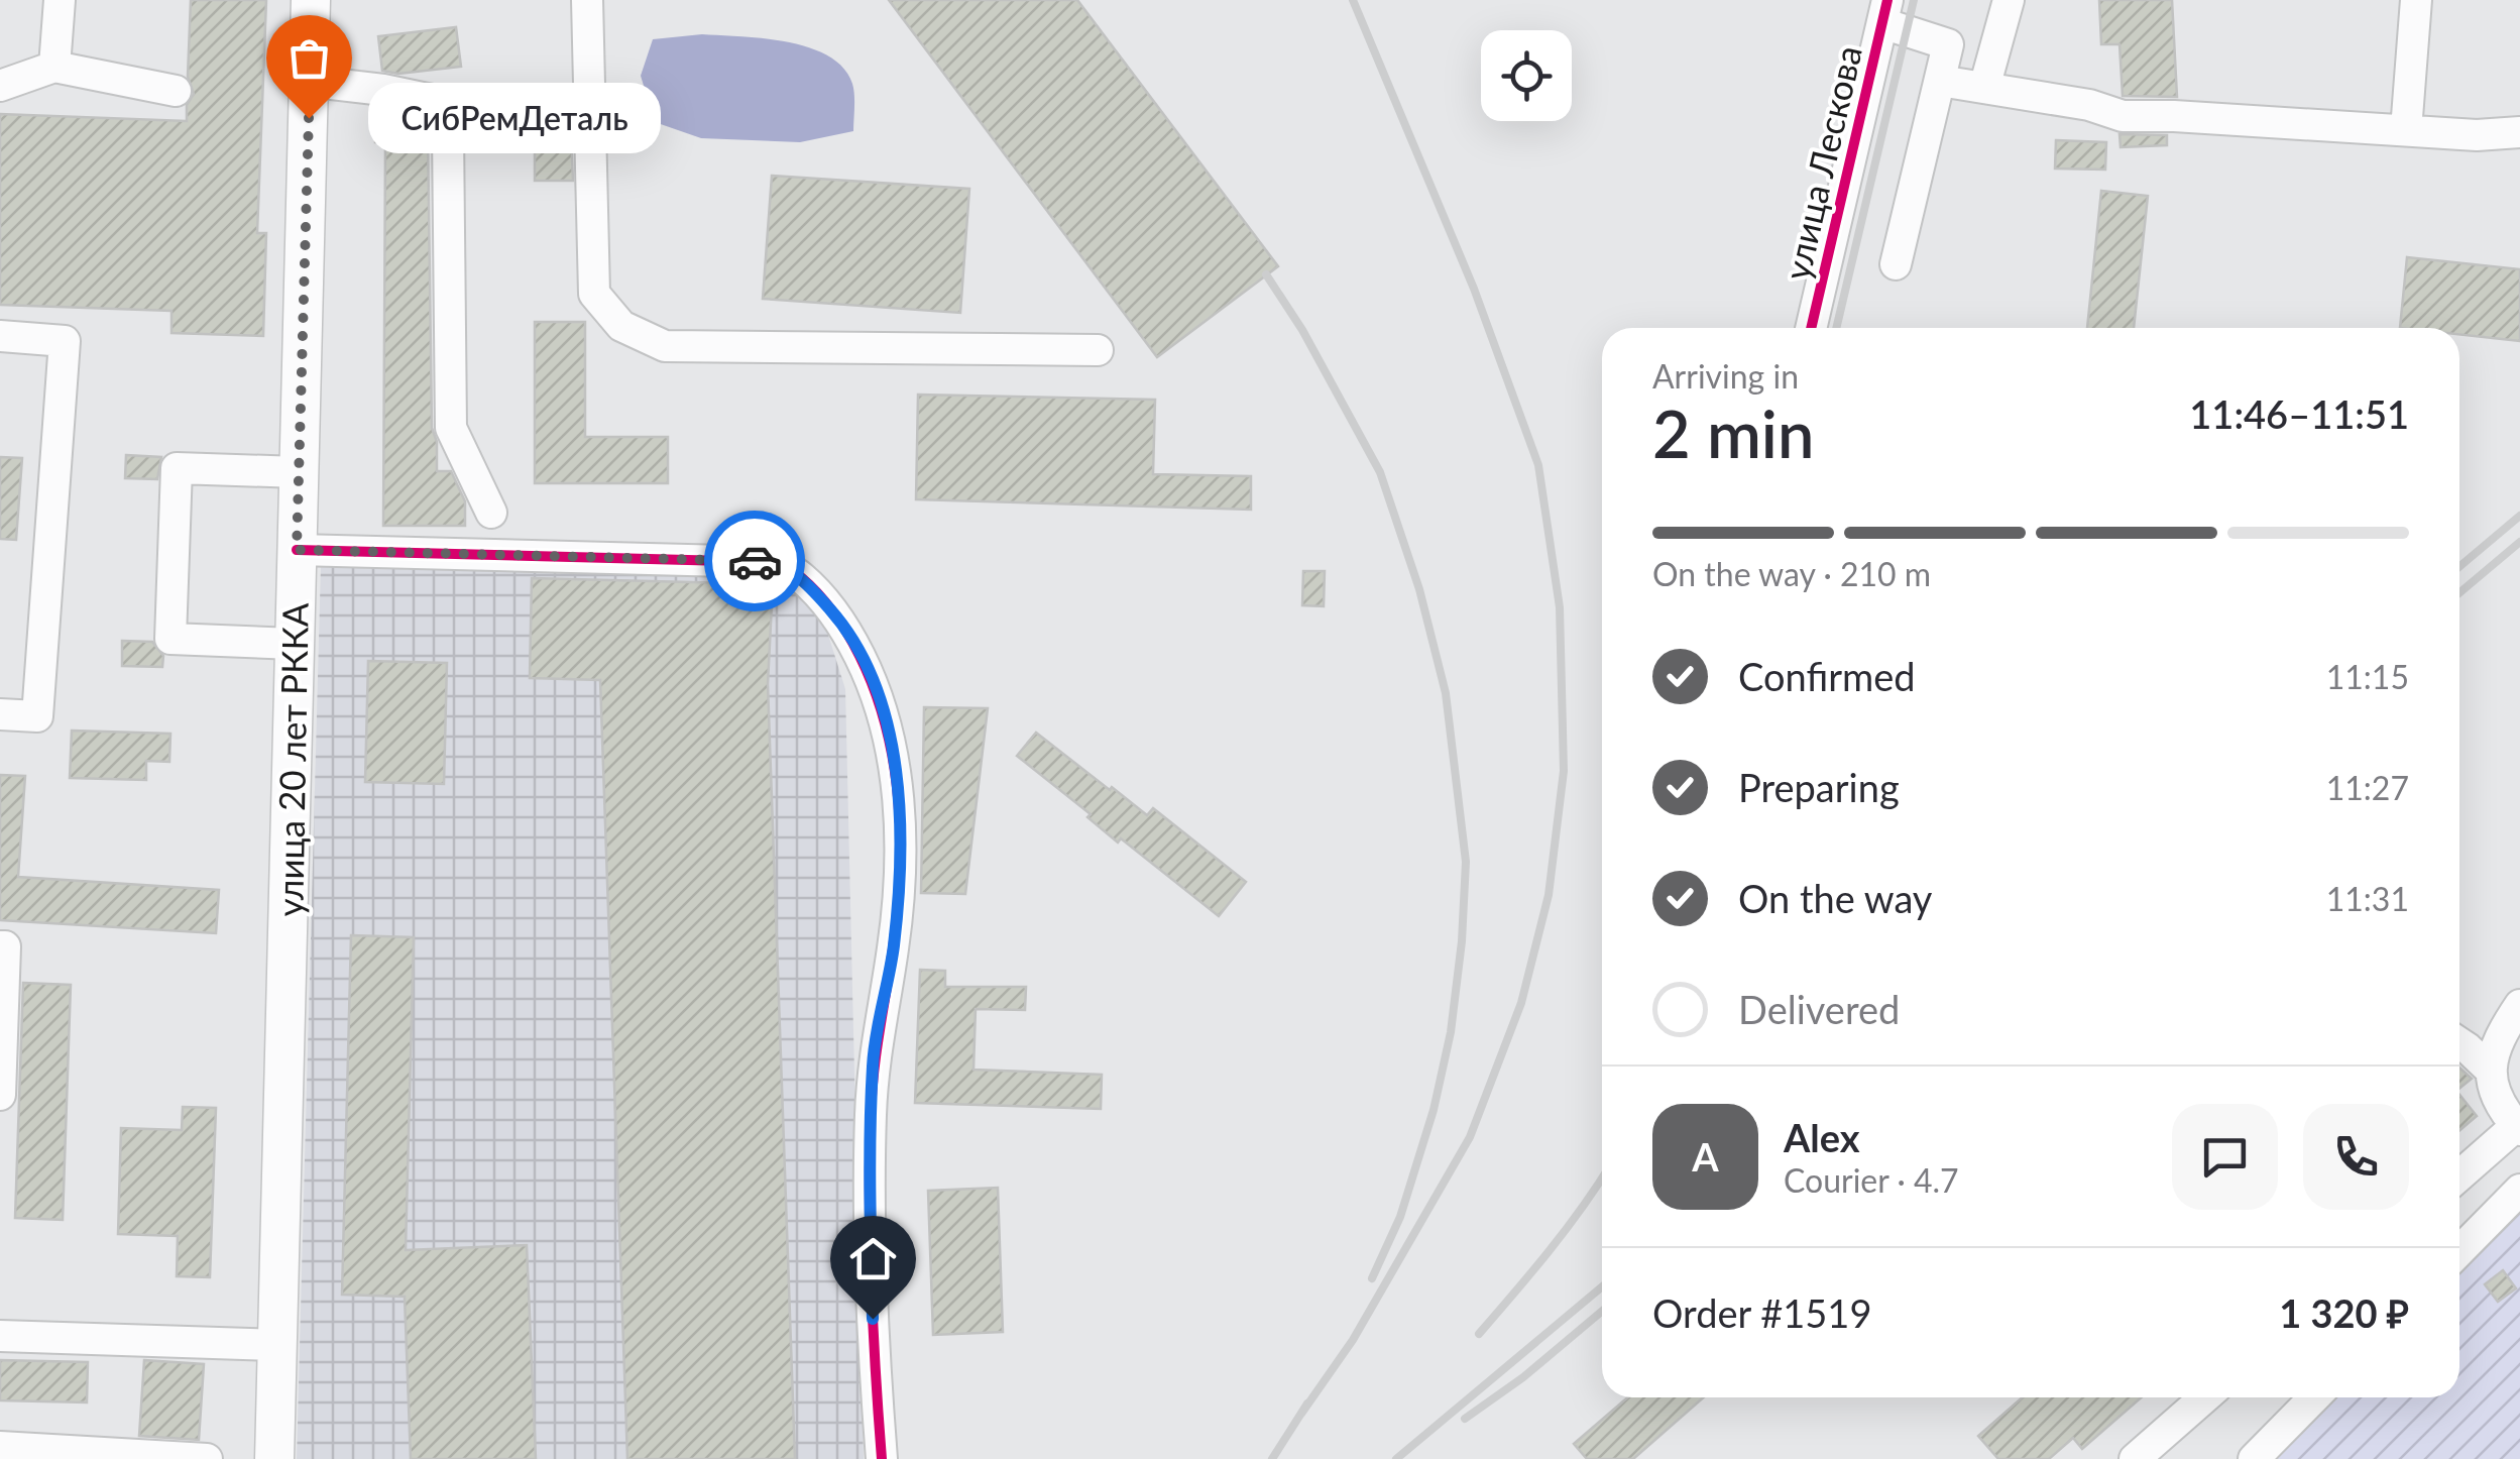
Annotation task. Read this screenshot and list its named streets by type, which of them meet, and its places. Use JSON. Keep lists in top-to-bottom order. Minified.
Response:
{"streets":{"main road":["улица 20 лет РККА"],"street":["улица Лескова"]},"places":["СибРемДеталь"],"page":{"bubble":"СибРемДеталь","heading":["2 min","Arriving in","11:46–11:51"],"panel":["Alex","Courier · 4.7","Order #1519","1 320 ₽"],"bar":"On the way · 210 m","list":[["Confirmed","11:15"],["Preparing","11:27"],["On the way","11:31"],"Delivered"],"round":"A"}}
